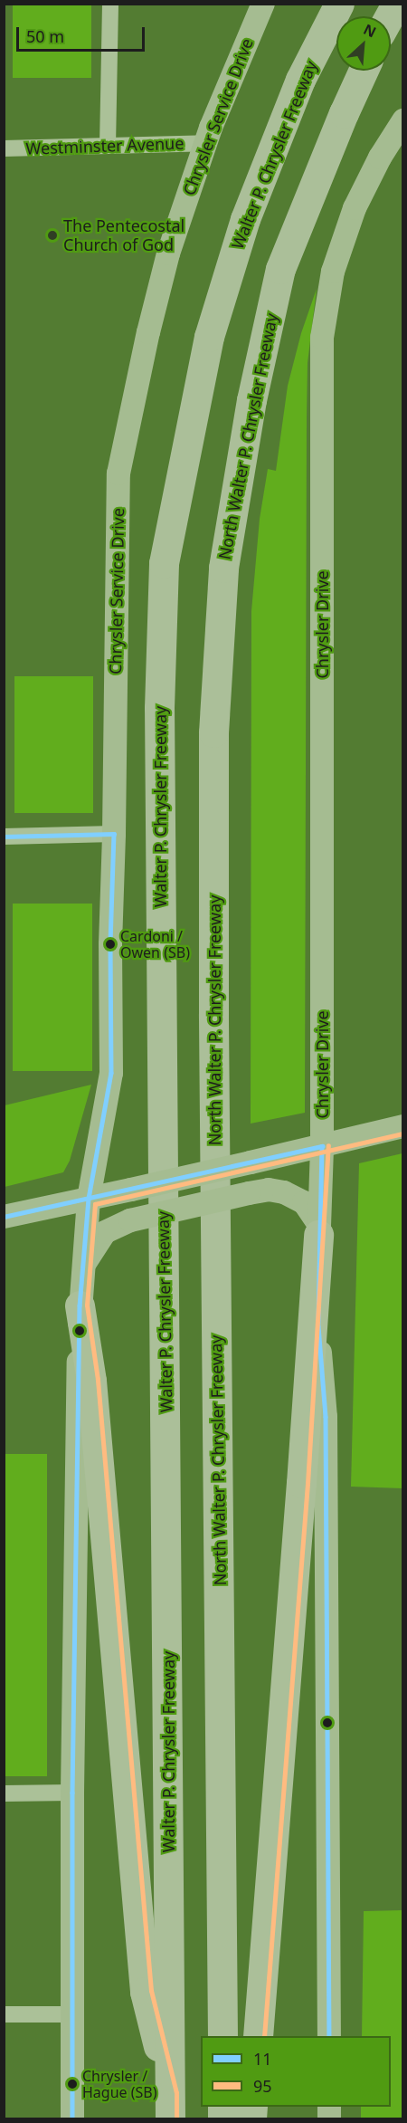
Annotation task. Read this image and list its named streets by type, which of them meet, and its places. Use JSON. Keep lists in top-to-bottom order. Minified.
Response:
{"streets":{"highway":["Walter P. Chrysler Freeway","North Walter P. Chrysler Freeway"],"street":["Chrysler Service Drive","Westminster Avenue","Chrysler Drive"]},"crossings":[["Chrysler Service Drive","Westminster Avenue"]],"places":["The Pentecostal Church of God","Cardoni / Owen (SB)","Chrysler / Hague (SB)"],"lines":["transit line 11","transit line 95"],"legend":["11","95"],"scale_bar":"50 m","north":"top right"}
